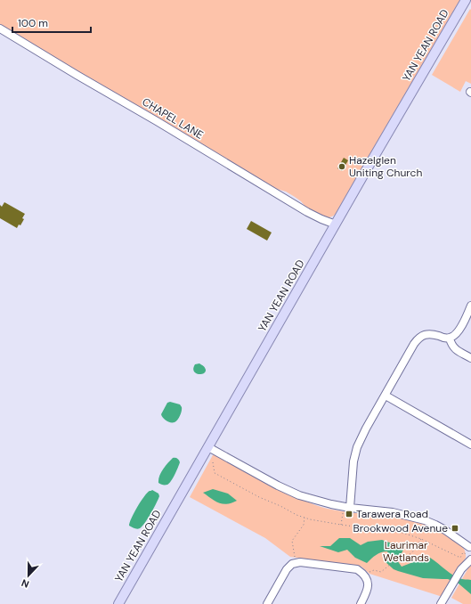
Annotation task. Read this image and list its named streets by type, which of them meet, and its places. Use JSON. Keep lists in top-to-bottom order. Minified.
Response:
{"streets":{"main road":["YAN YEAN ROAD"],"street":["CHAPEL LANE"]},"crossings":[["YAN YEAN ROAD","CHAPEL LANE"]],"parks":["Laurimar Wetlands"],"places":{"other":["Hazelglen Uniting Church"],"transit":["Tarawera Road","Brookwood Avenue"]},"scale_bar":"100 m","north":"bottom"}
